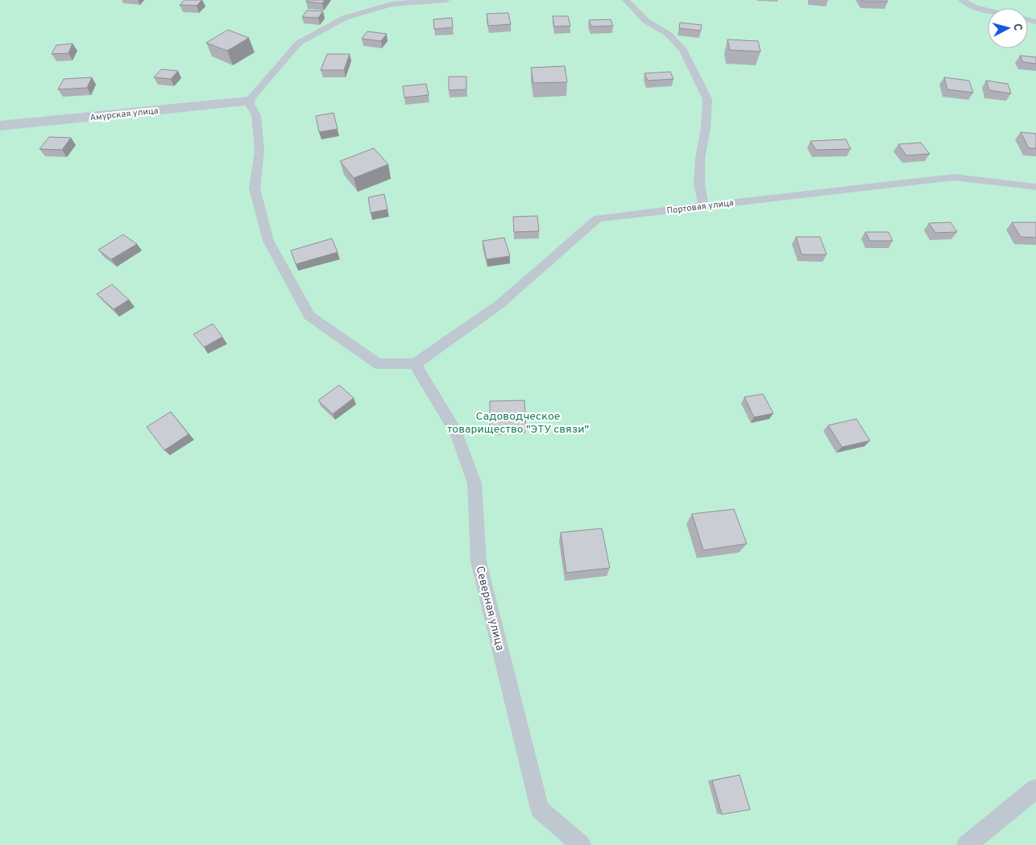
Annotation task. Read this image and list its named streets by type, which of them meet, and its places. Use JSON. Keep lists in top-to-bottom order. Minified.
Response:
{"streets":{"street":["Амурская улица"],"lane":["Портовая улица","Северная улица"]},"crossings":[["Портовая улица","Северная улица"]],"parks":["Садоводческое товарищество \"ЭТУ связи\""],"north":"right"}
